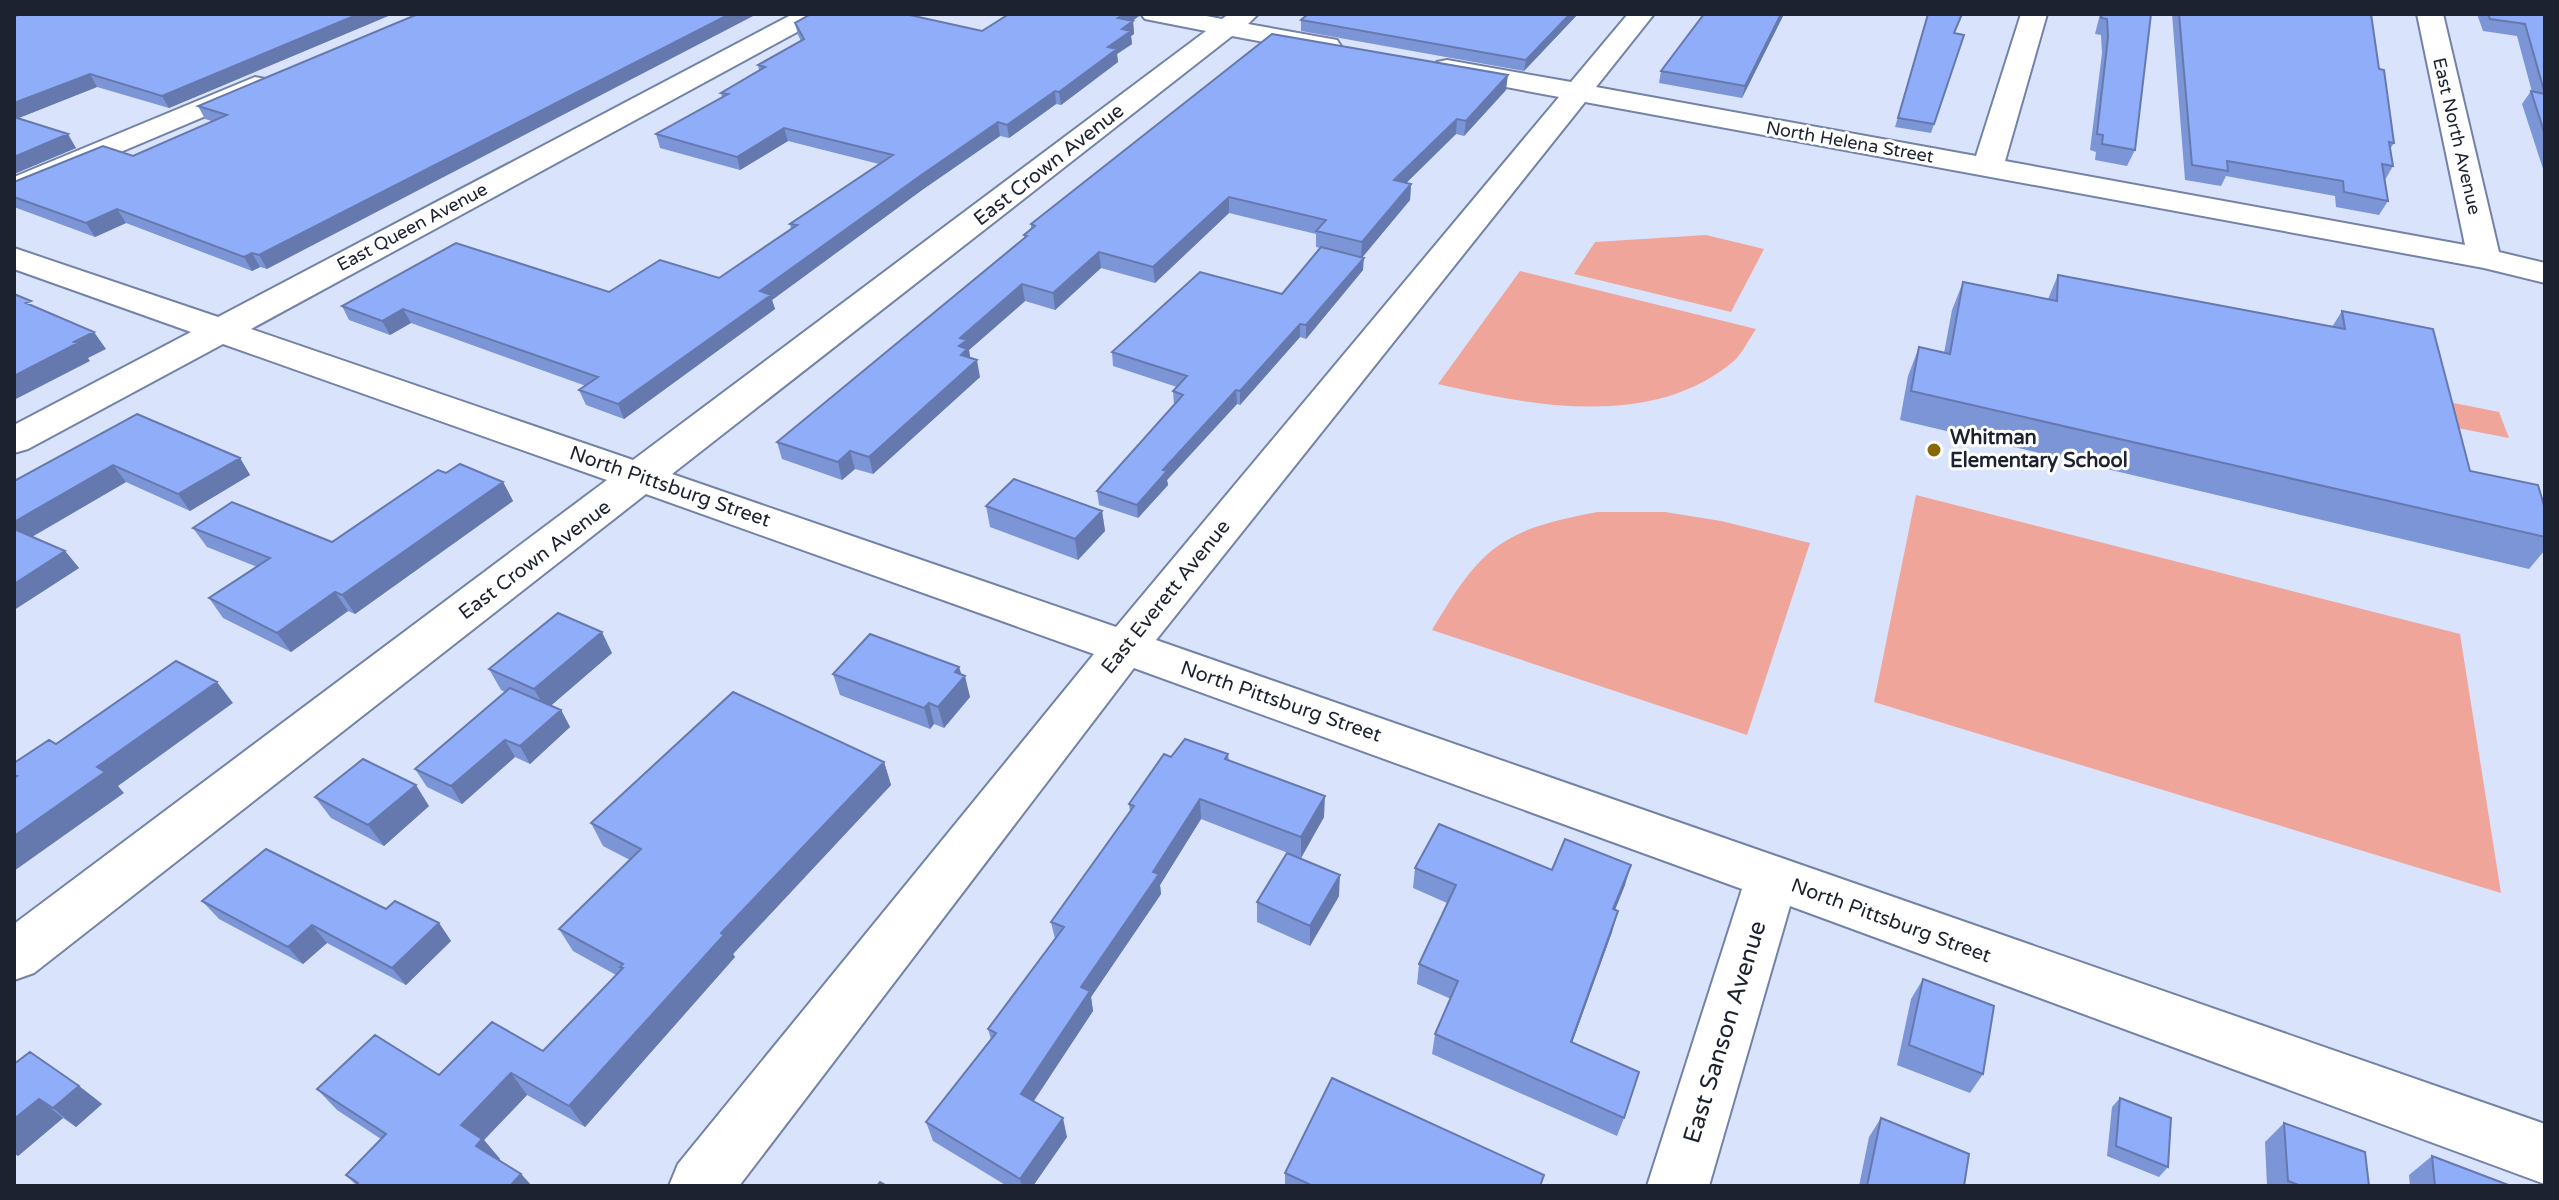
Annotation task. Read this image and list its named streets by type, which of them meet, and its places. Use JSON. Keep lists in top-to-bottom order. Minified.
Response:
{"streets":{"street":["East North Avenue","North Helena Street","East Crown Avenue","East Queen Avenue","North Pittsburg Street","East Everett Avenue","East Sanson Avenue"]},"crossings":[["East North Avenue","North Helena Street"],["North Helena Street","East Everett Avenue"],["East Crown Avenue","North Pittsburg Street"],["East Queen Avenue","North Pittsburg Street"],["North Pittsburg Street","East Everett Avenue"],["North Pittsburg Street","East Sanson Avenue"]],"places":["Whitman Elementary School"]}
